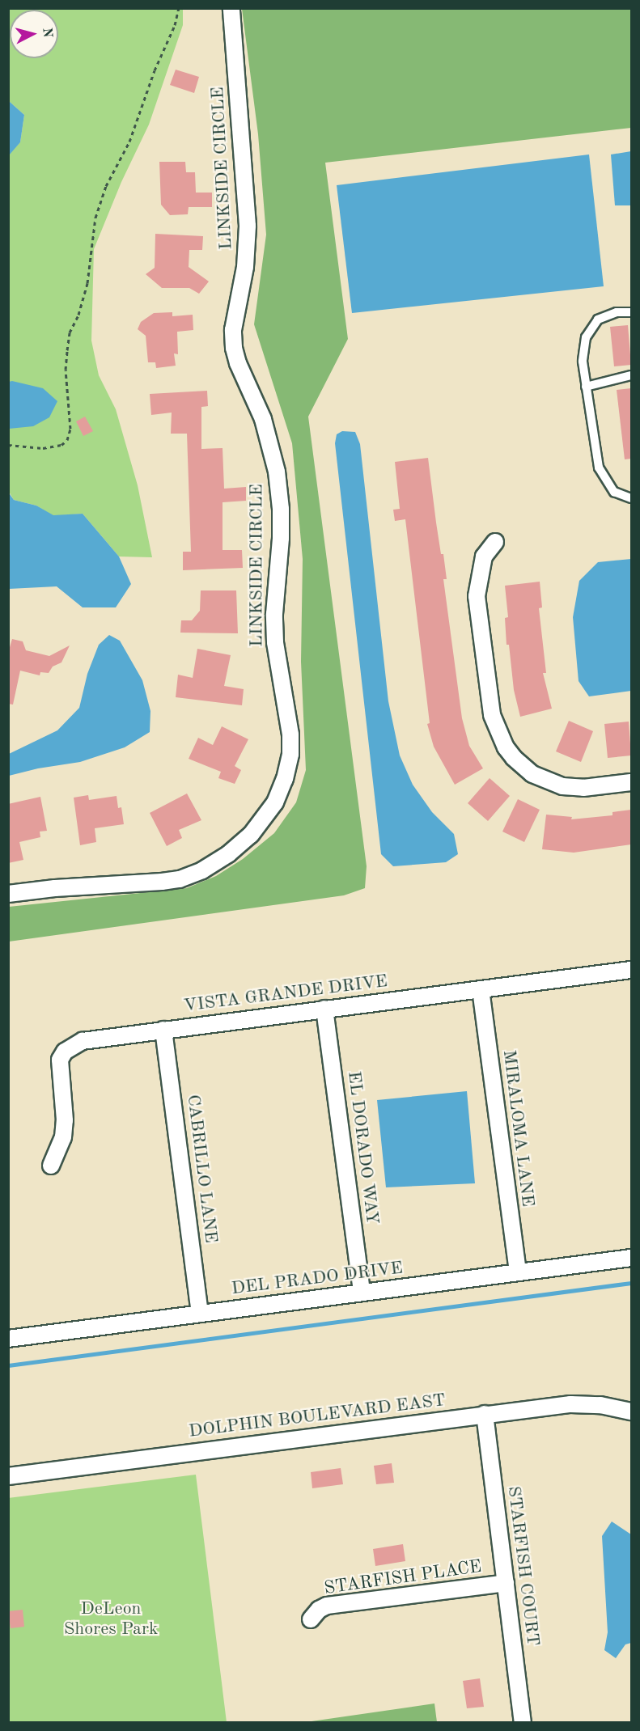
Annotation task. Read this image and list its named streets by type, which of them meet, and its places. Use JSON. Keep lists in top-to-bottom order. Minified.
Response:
{"streets":{"street":["LINKSIDE CIRCLE","VISTA GRANDE DRIVE","MIRALOMA LANE","EL DORADO WAY","CABRILLO LANE","DEL PRADO DRIVE","DOLPHIN BOULEVARD EAST","STARFISH COURT","STARFISH PLACE"]},"crossings":[["VISTA GRANDE DRIVE","MIRALOMA LANE"],["VISTA GRANDE DRIVE","EL DORADO WAY"],["VISTA GRANDE DRIVE","CABRILLO LANE"],["MIRALOMA LANE","DEL PRADO DRIVE"],["EL DORADO WAY","DEL PRADO DRIVE"],["CABRILLO LANE","DEL PRADO DRIVE"],["DOLPHIN BOULEVARD EAST","STARFISH COURT"],["STARFISH COURT","STARFISH PLACE"]],"parks":["DeLeon Shores Park"],"north":"right"}
